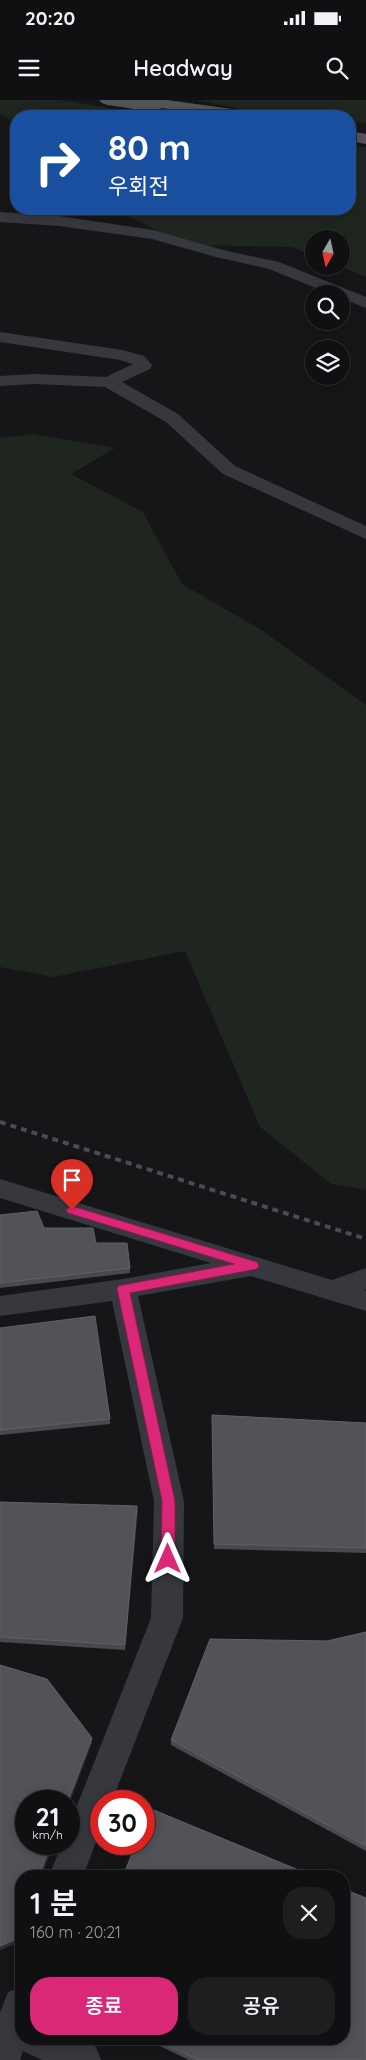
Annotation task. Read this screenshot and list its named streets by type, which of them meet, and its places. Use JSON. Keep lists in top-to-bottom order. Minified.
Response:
{"north":"bottom","page":{"status":"20:20","header":"Headway","turn":["80 m","우회전"],"speed":"21 km/h","limit":"30","heading":["1 분","160 m · 20:21"],"buttons":["종료","공유"]}}
